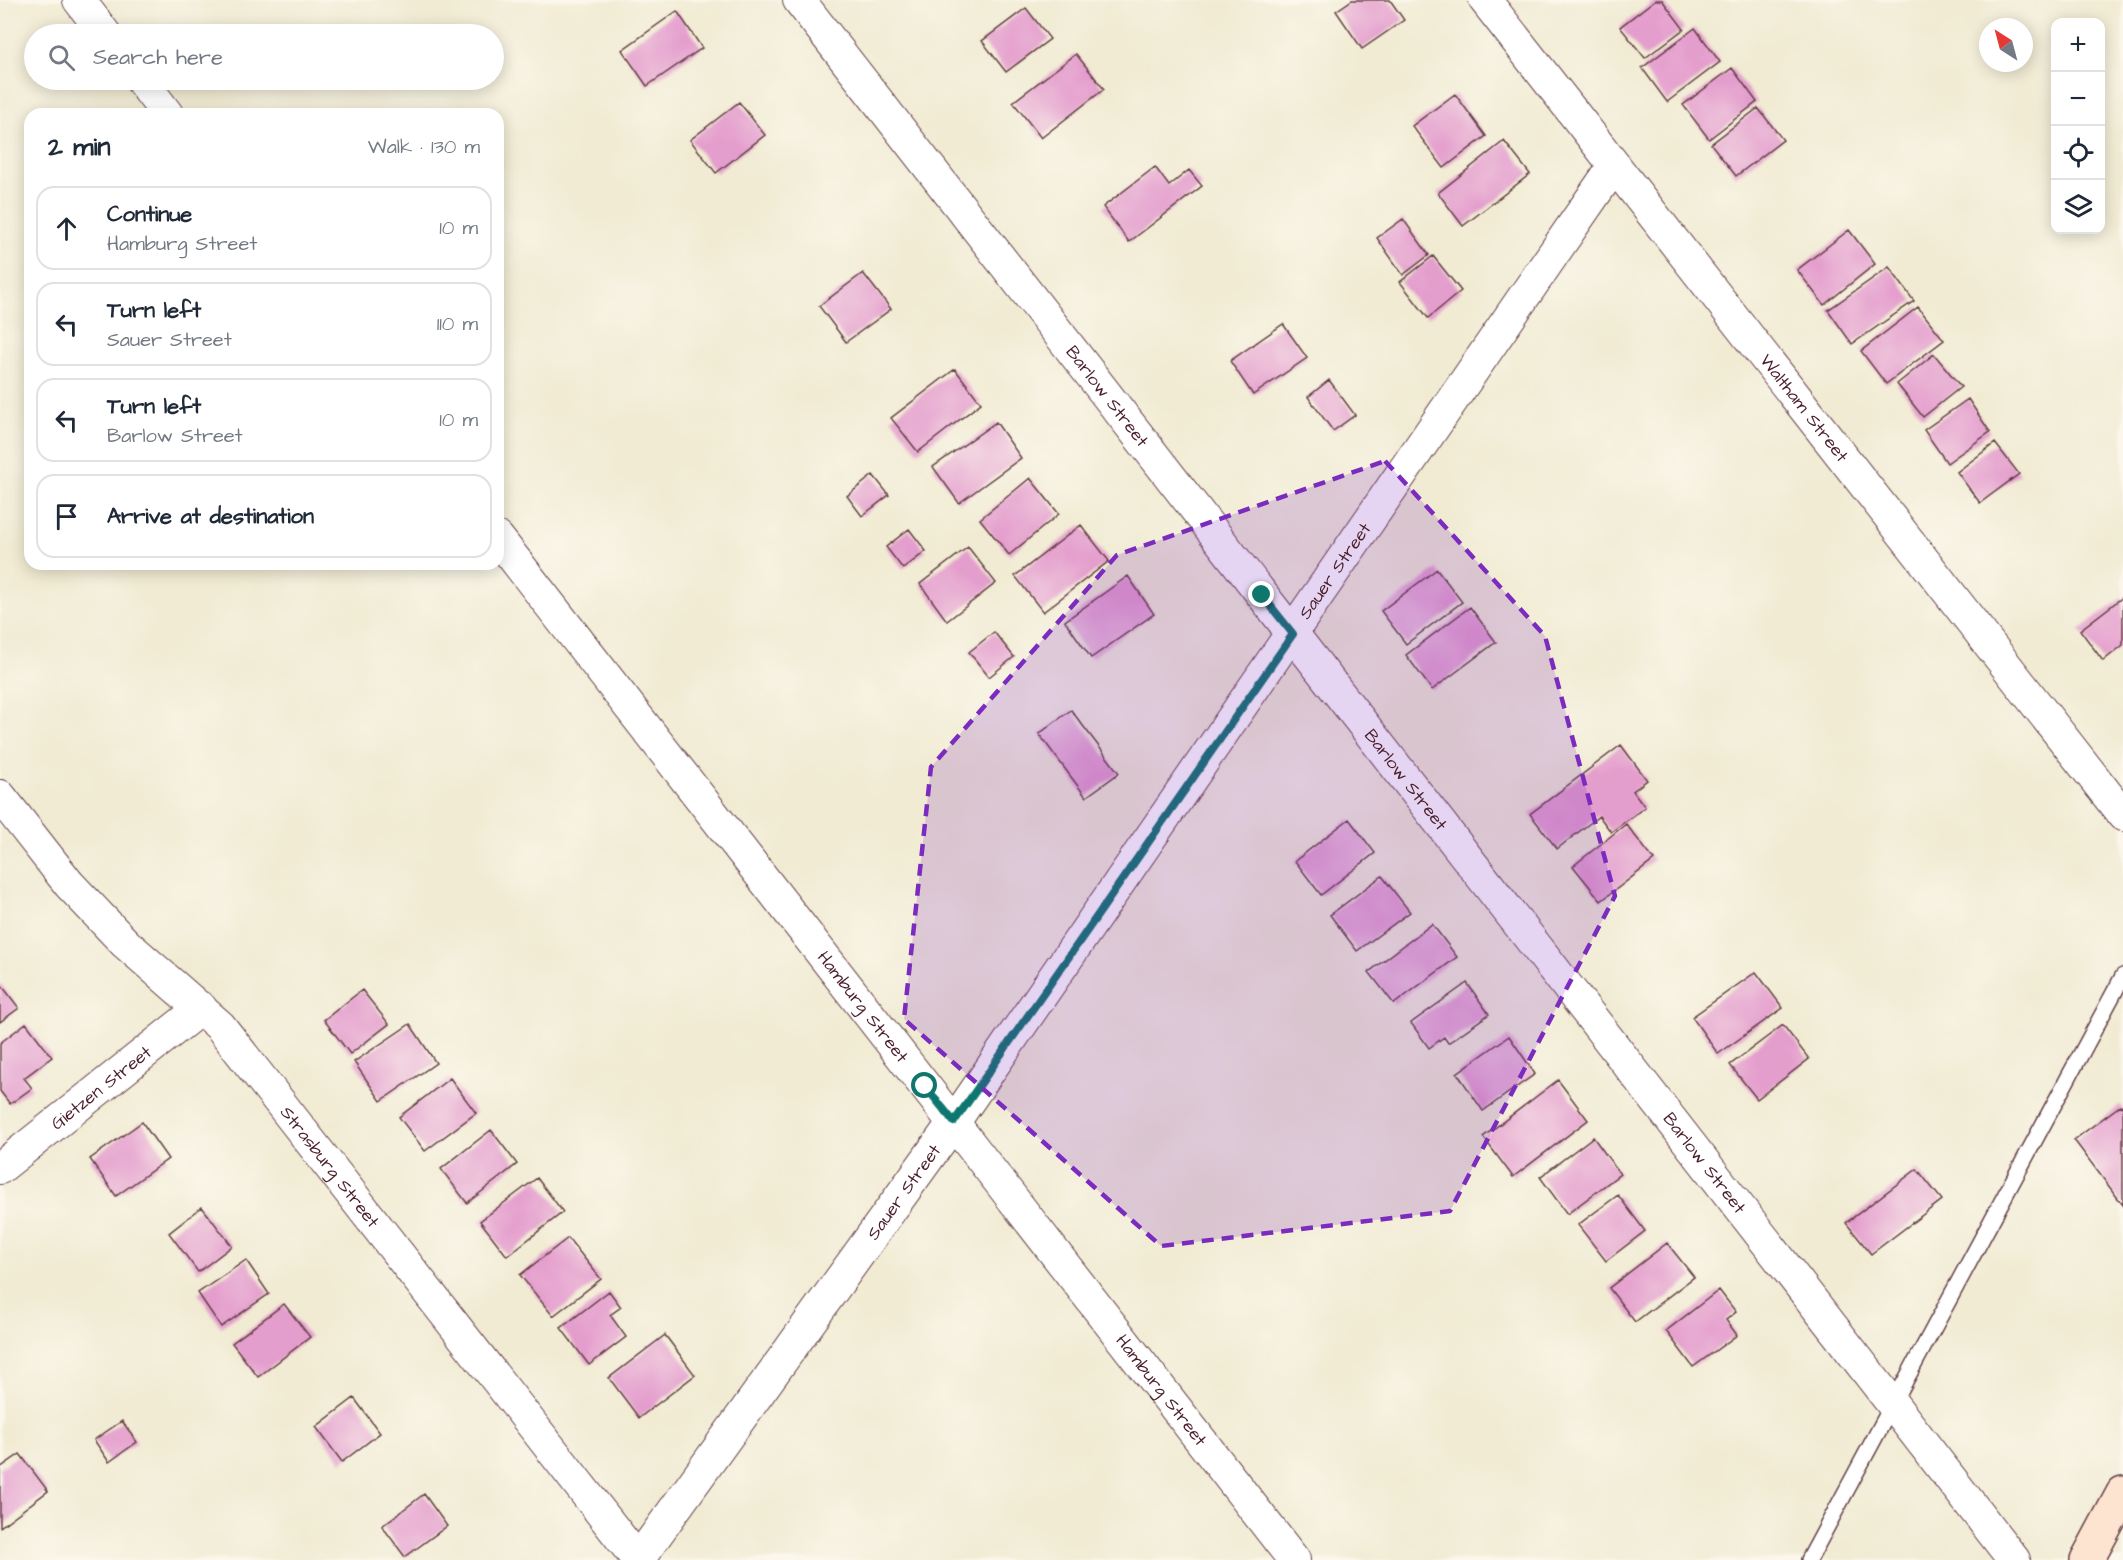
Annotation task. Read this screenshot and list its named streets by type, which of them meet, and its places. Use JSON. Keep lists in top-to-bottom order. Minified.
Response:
{"streets":{"street":["Barlow Street","Waltham Street","Sauer Street","Hamburg Street","Gietzen Street","Strasburg Street"]},"crossings":[["Barlow Street","Sauer Street"],["Waltham Street","Sauer Street"],["Sauer Street","Hamburg Street"],["Sauer Street","Strasburg Street"],["Gietzen Street","Strasburg Street"]],"north":"top left","page":{"map_buttons":["+","−"],"search":"Search here","heading":["2 min","Walk · 130 m"],"list":[["Continue","Hamburg Street","10 m"],["Turn left","Sauer Street","110 m"],["Turn left","Barlow Street","10 m"],"Arrive at destination"]}}
